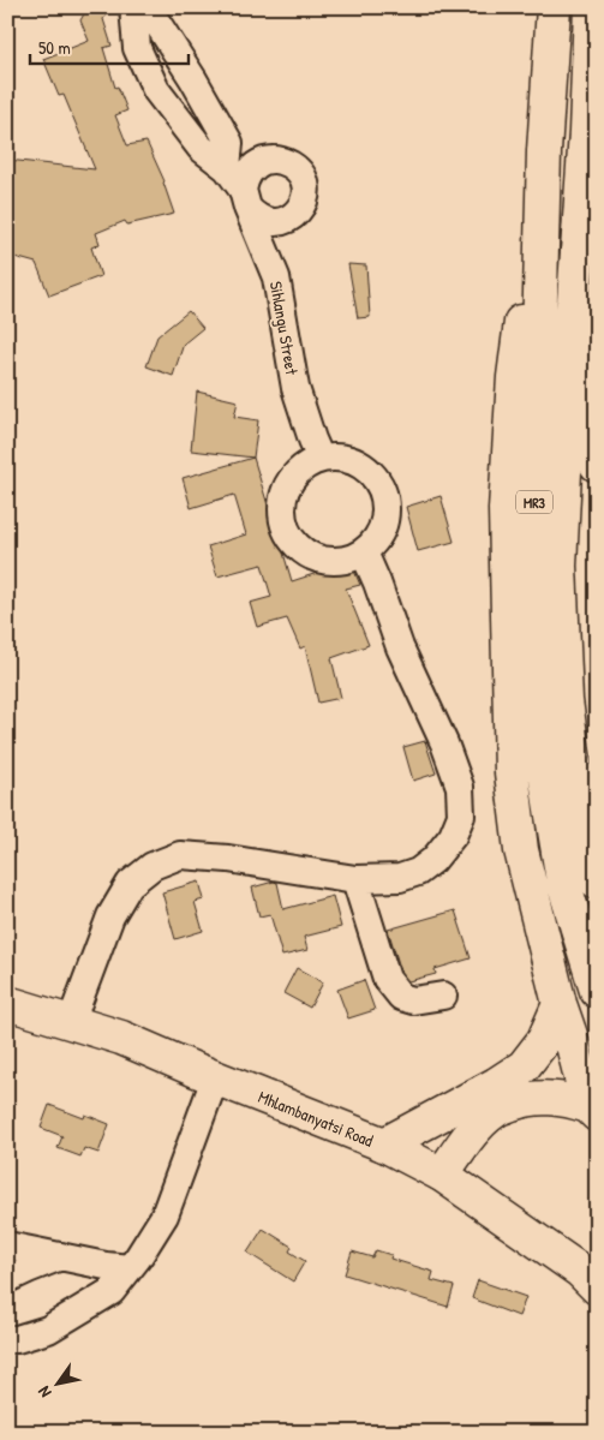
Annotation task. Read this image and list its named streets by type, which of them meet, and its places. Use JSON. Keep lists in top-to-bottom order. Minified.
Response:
{"streets":{"main road":["MR3","Mhlambanyatsi Road"],"street":["Sihlangu Street"]},"scale_bar":"50 m","north":"bottom left"}
